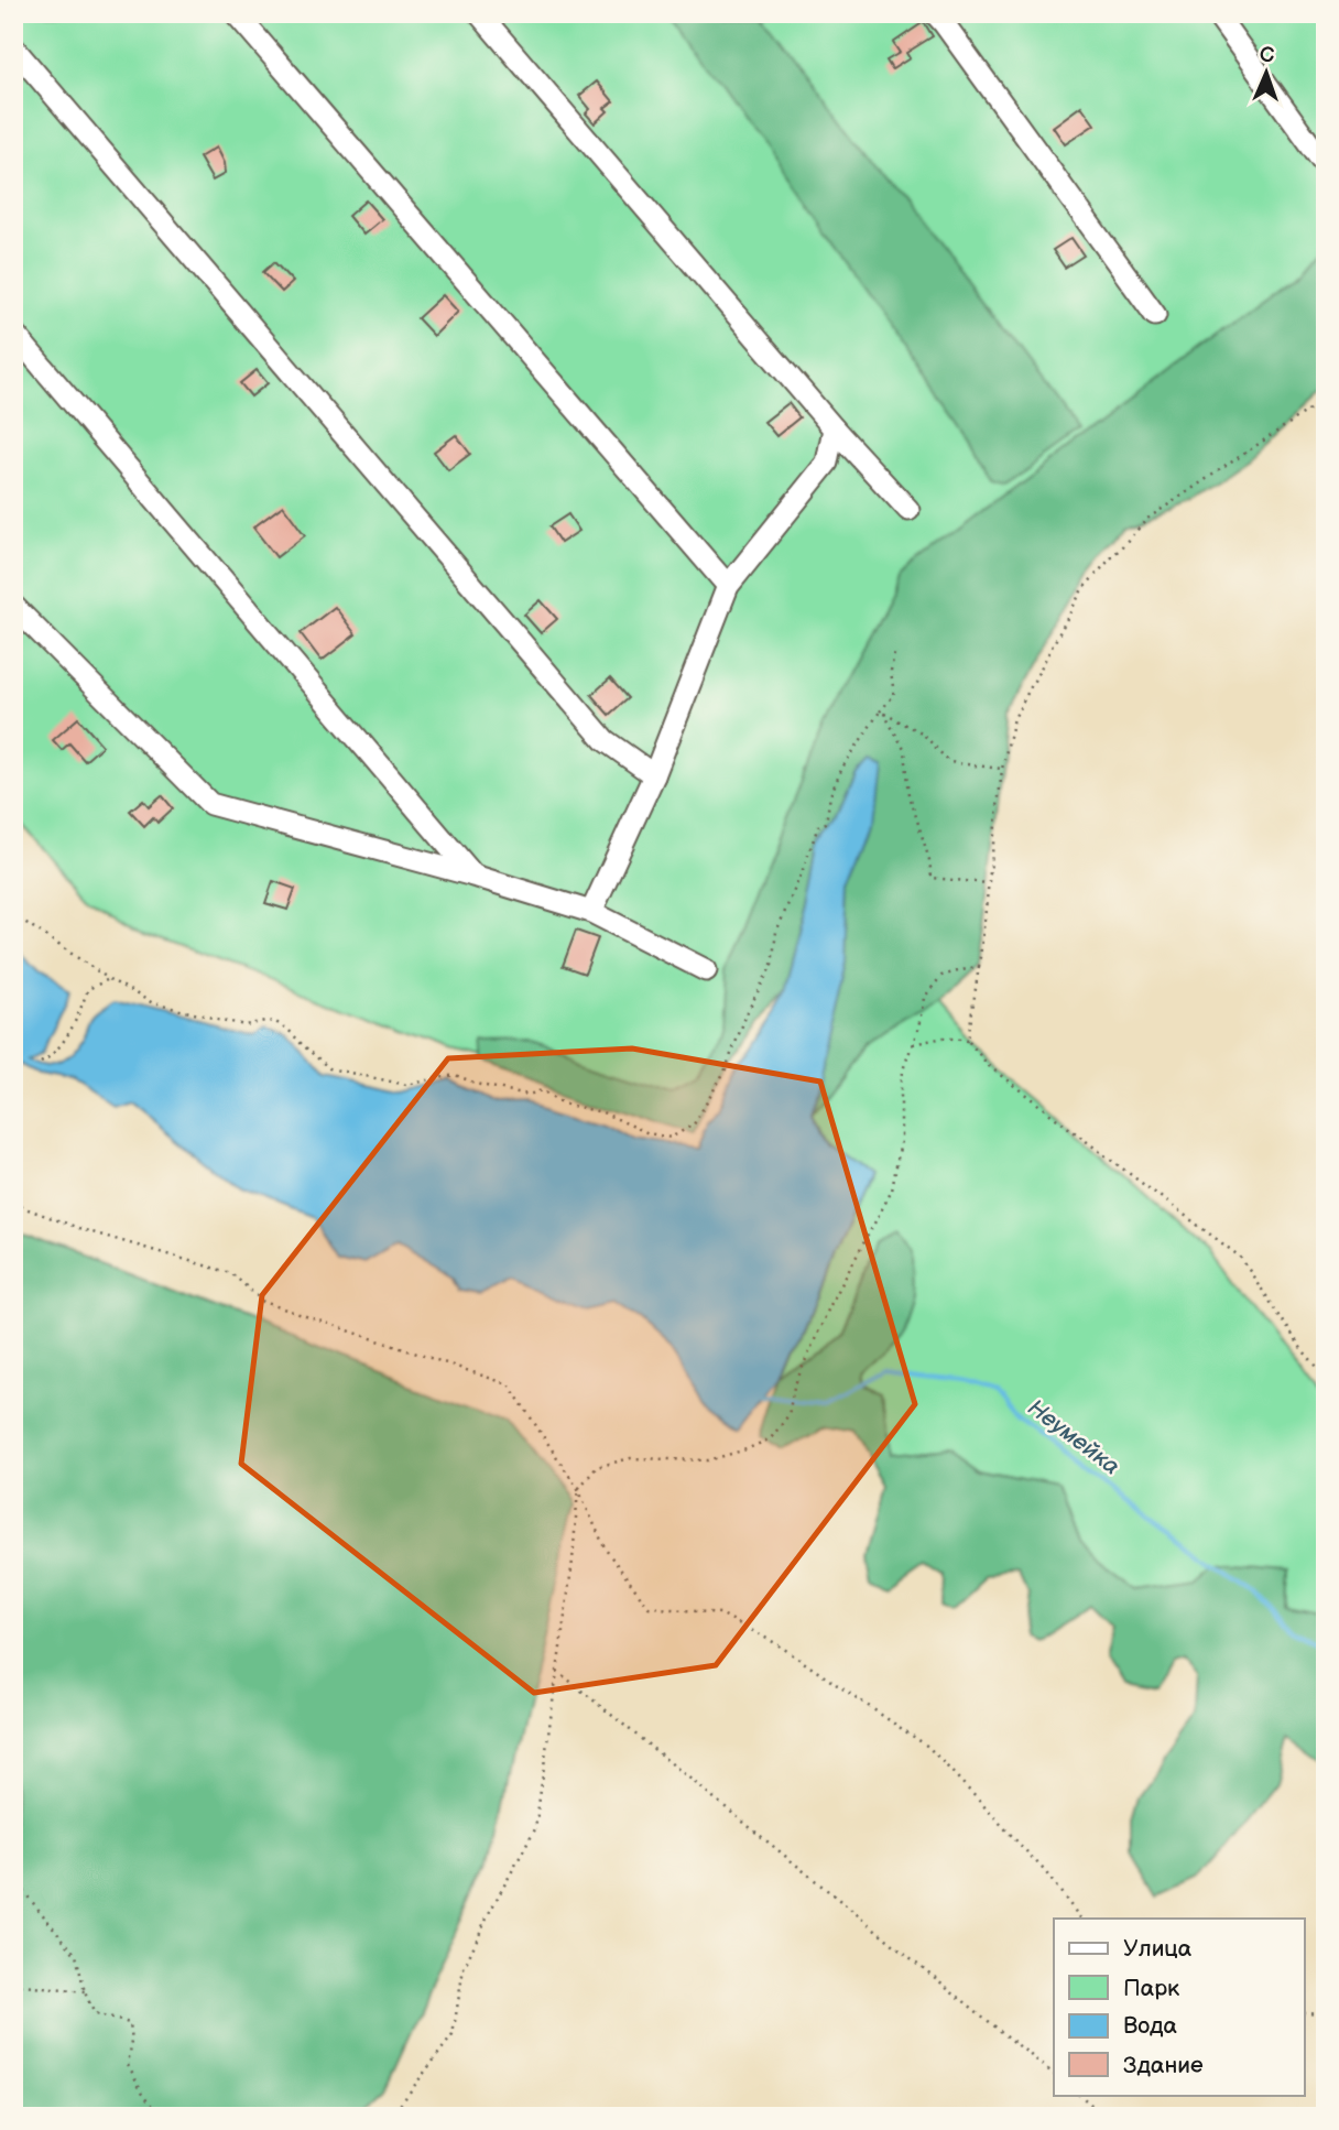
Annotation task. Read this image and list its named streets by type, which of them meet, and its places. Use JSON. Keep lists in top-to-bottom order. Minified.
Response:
{"water":["Неумейка"],"legend":["Улица","Парк","Вода","Здание"],"north":"top"}
